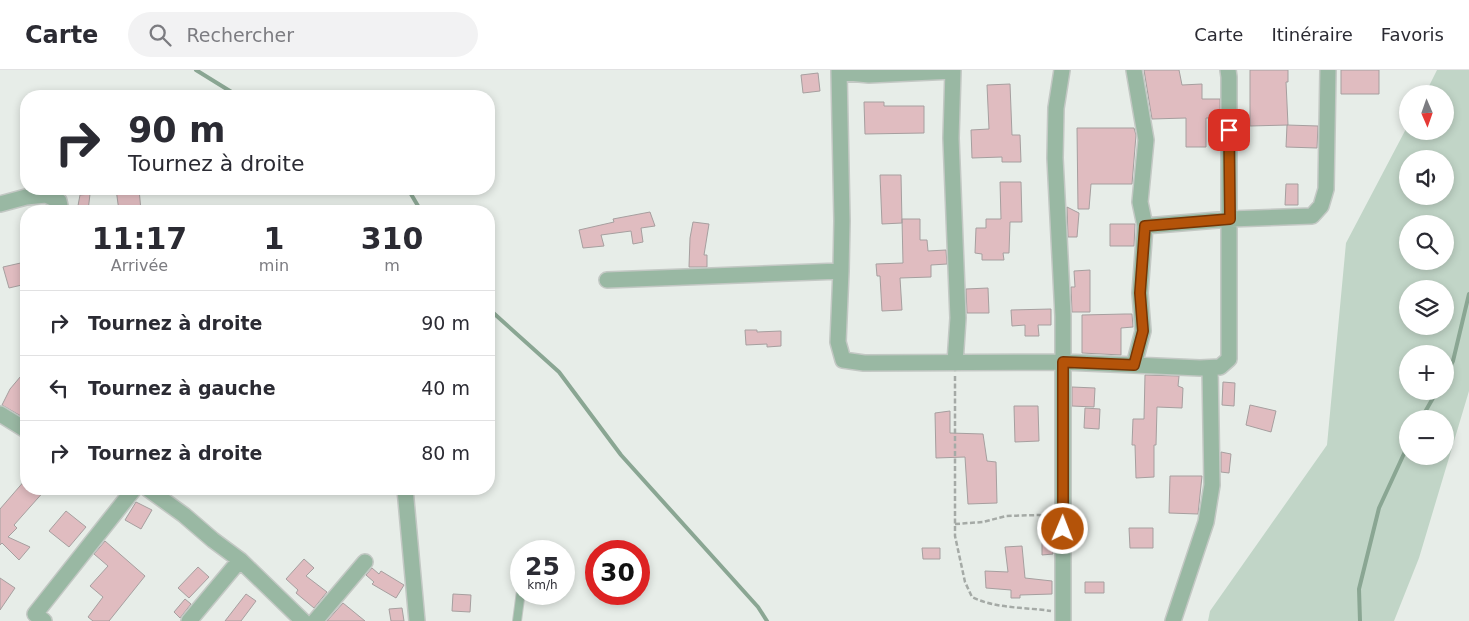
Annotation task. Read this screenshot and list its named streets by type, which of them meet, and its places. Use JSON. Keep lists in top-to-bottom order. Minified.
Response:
{"north":"bottom","page":{"header":"Carte","search":"Rechercher","nav":["Carte","Itinéraire","Favoris"],"map_buttons":["+","−"],"turn":["90 m","Tournez à droite"],"eta":["11:17","Arrivée","1","min","310","m"],"list":[{"name":"Tournez à droite","value":"90 m"},{"name":"Tournez à gauche","value":"40 m"},{"name":"Tournez à droite","value":"80 m"}],"speed":"25 km/h","limit":"30"}}
